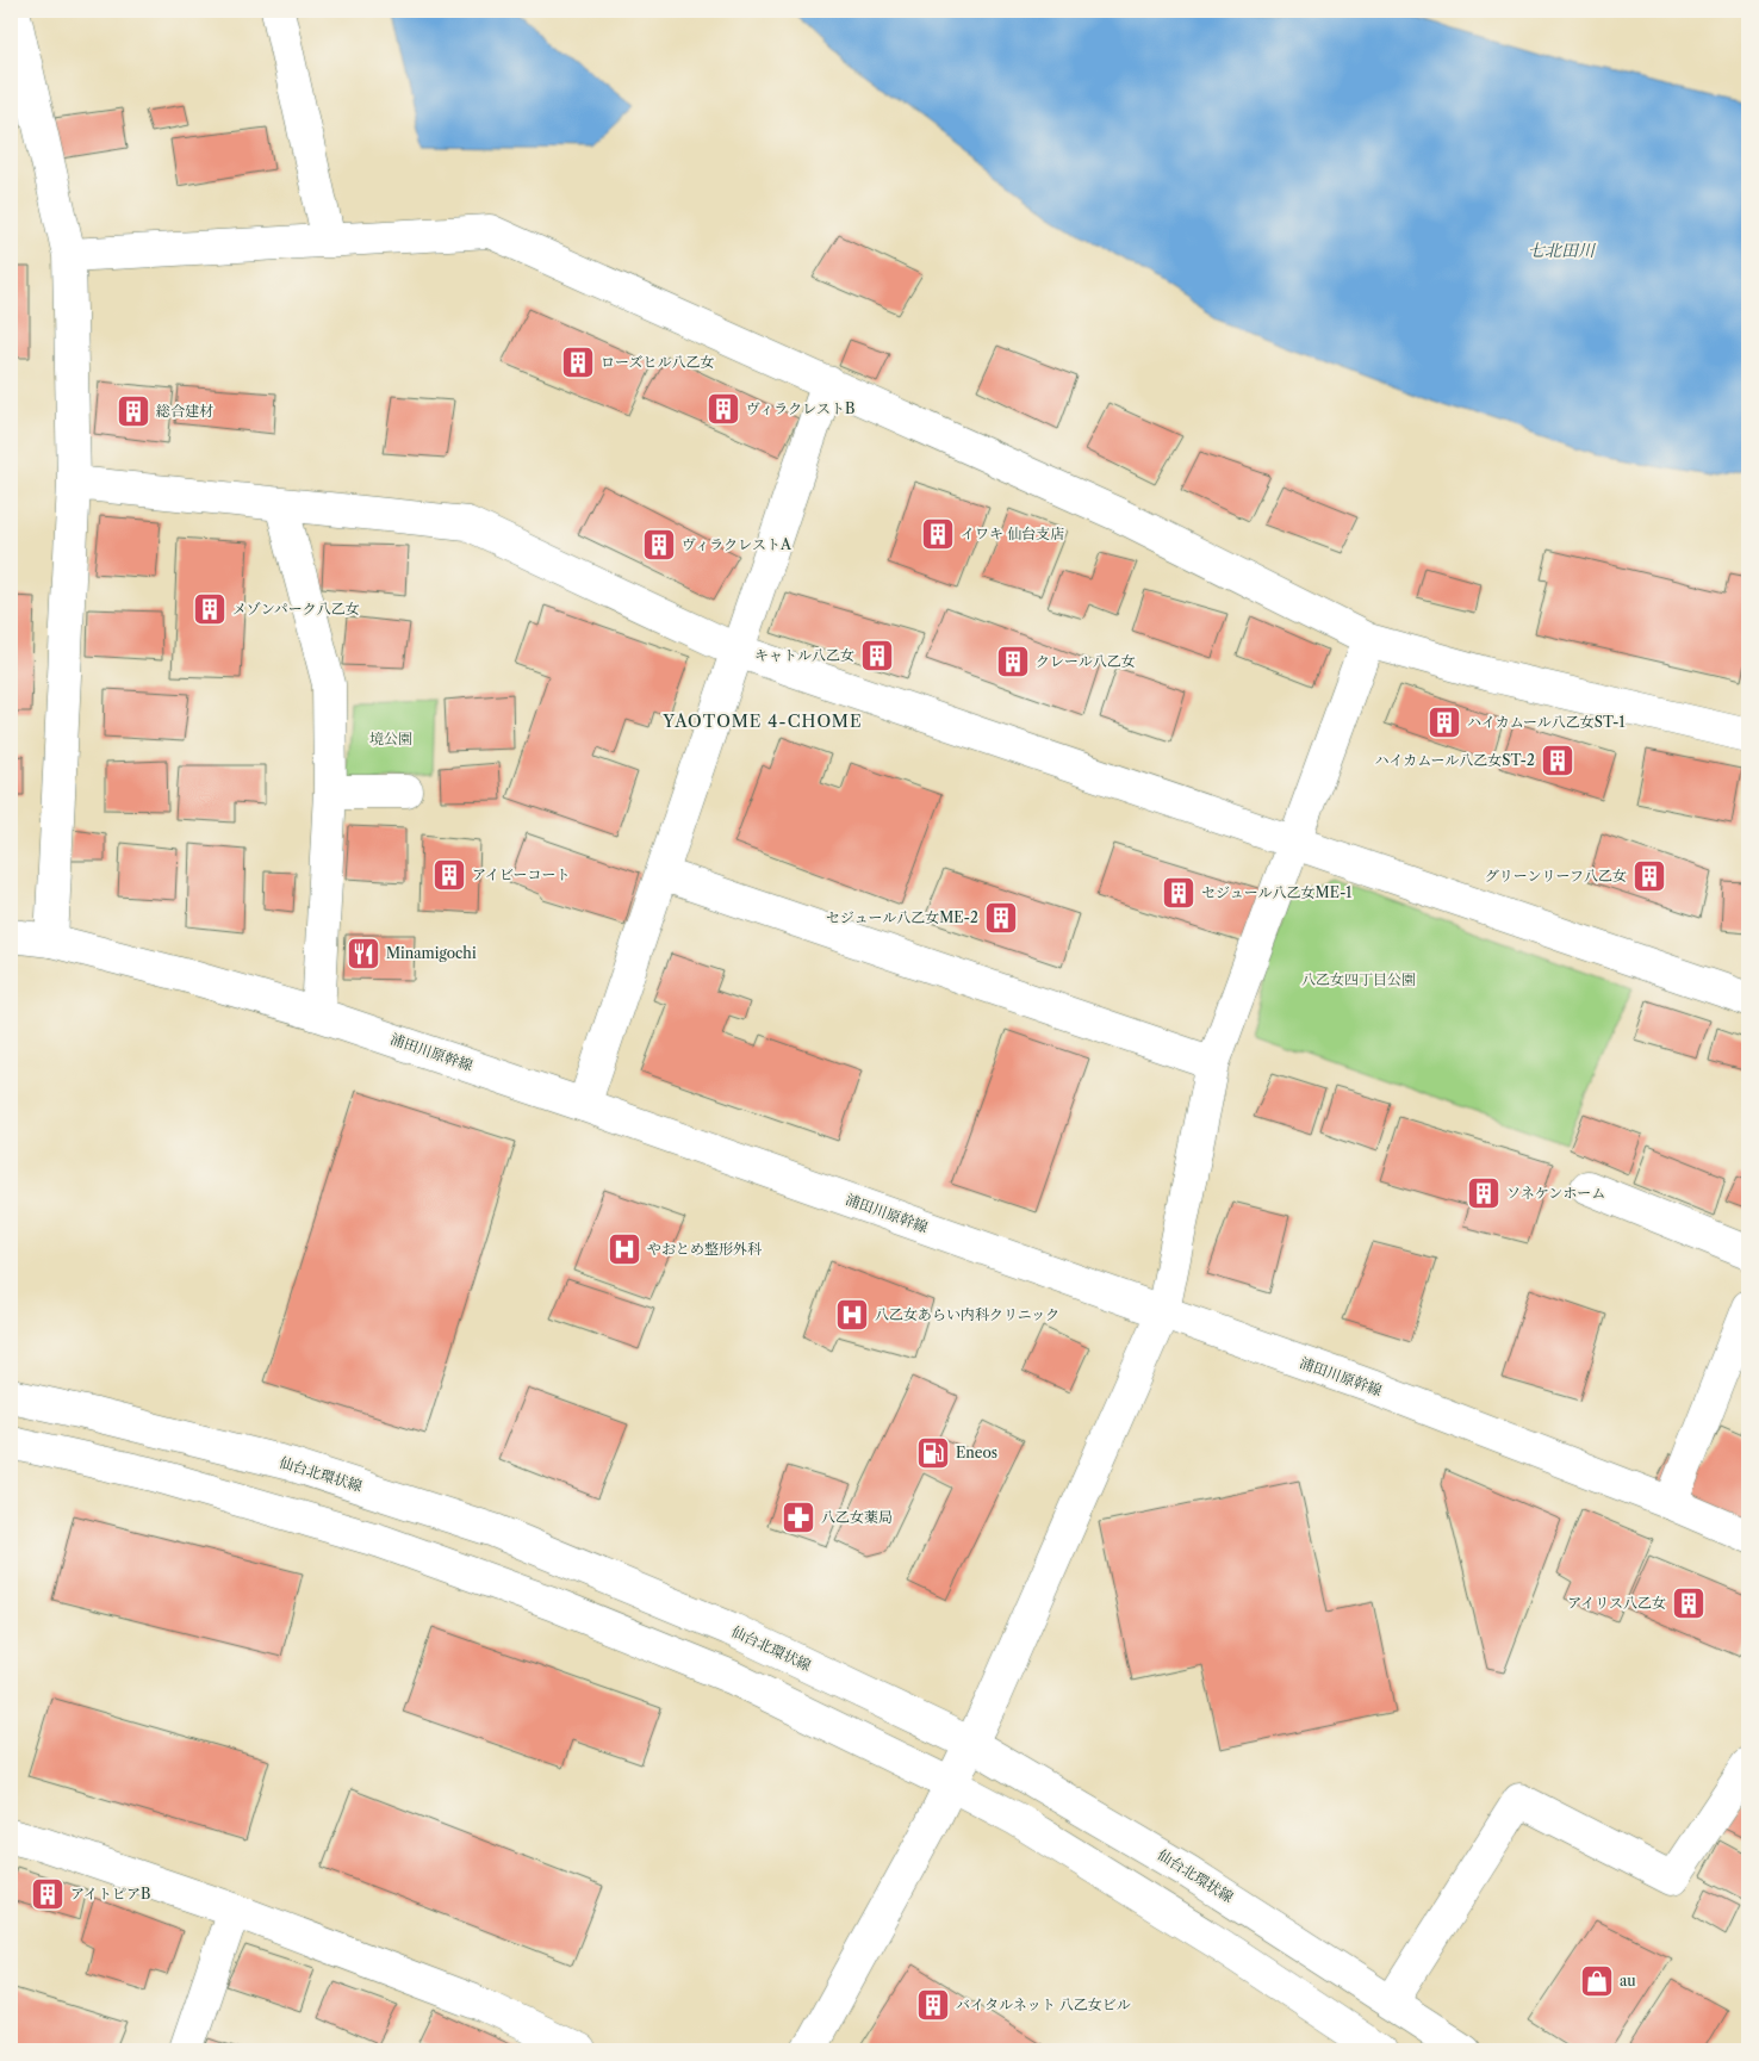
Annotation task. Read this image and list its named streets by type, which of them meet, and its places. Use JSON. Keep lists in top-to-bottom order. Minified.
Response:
{"streets":{"street":["浦田川原幹線","仙台北環状線"]},"districts":["YAOTOME 4-CHOME"],"water":["七北田川"],"parks":["境公園","八乙女四丁目公園"],"places":{"building":["ローズヒル八乙女","ヴィラクレストB","総合建材","イワキ 仙台支店","ヴィラクレストA","メゾンパーク八乙女","キャトル八乙女","クレール八乙女","ハイカムール八乙女ST-1","ハイカムール八乙女ST-2","アイビーコート","グリーンリーフ八乙女","セジュール八乙女ME-1","セジュール八乙女ME-2","ソネケンホーム","アイリス八乙女","アイトピアB","バイタルネット 八乙女ビル"],"restaurant":["Minamigochi"],"hospital":["やおとめ整形外科","八乙女あらい内科クリニック"],"fuel station":["Eneos"],"pharmacy":["八乙女薬局"],"shop":["au"]}}
